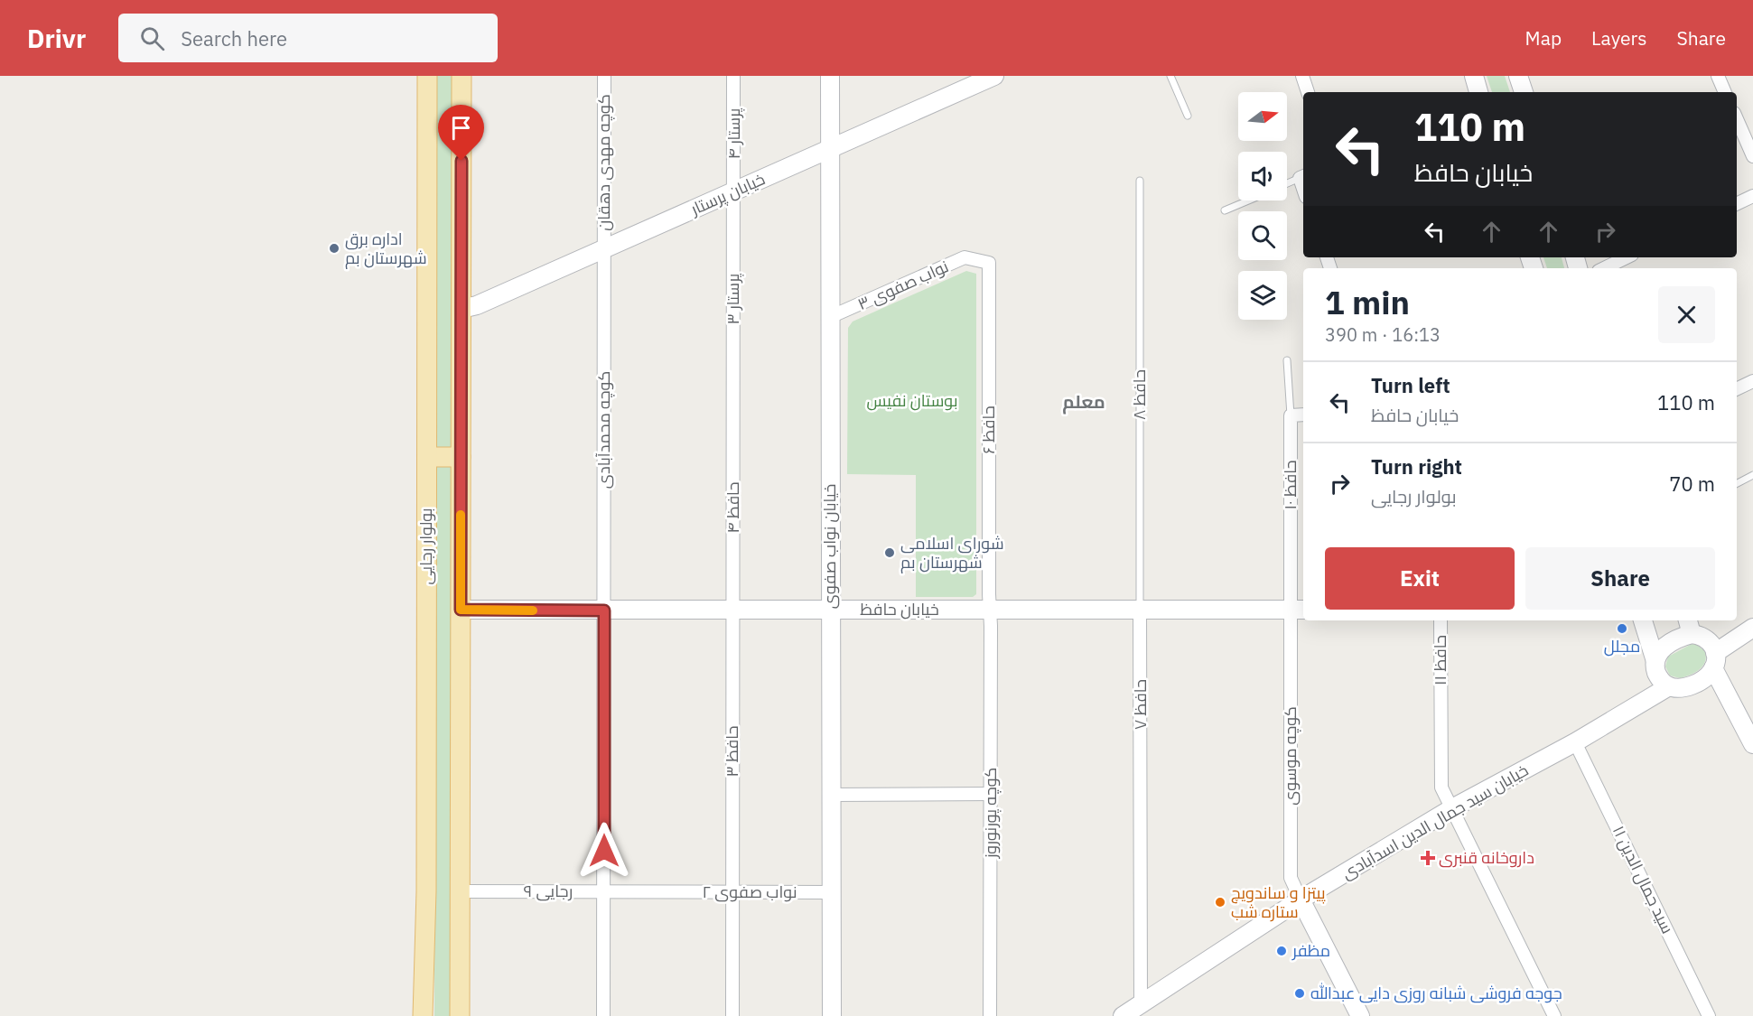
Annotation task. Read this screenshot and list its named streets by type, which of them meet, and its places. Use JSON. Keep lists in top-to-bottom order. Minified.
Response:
{"streets":{"main road":["بولوار رجایی"],"street":["پرستار ۴","کوچه مهدی دهقان","خیابان پرستار","نواب صفوی ۳","پرستار ۳","کوچه محمدآبادی","حافظ ۶","حافظ ۱۰","حافظ ۴","خیابان نواب صفوی","خیابان حافظ","حافظ ۱۱","حافظ ۷","حافظ ۳","کوچه موسوی","کوچه پورنوروز","خیابان سید جمال الدین اسدآبادی","سید جمال الدین ۱۱","رجایی ۹","نواب صفوی ۲"],"lane":["حافظ ۸"]},"crossings":[["پرستار ۴","خیابان پرستار"],["پرستار ۴","پرستار ۳"],["کوچه مهدی دهقان","خیابان پرستار"],["کوچه مهدی دهقان","کوچه محمدآبادی"],["خیابان پرستار","پرستار ۳"],["خیابان پرستار","کوچه محمدآبادی"],["خیابان پرستار","خیابان نواب صفوی"],["نواب صفوی ۳","حافظ ۶"],["نواب صفوی ۳","خیابان نواب صفوی"],["پرستار ۳","حافظ ۴"],["حافظ ۸","خیابان حافظ"],["حافظ ۸","حافظ ۷"],["کوچه محمدآبادی","خیابان حافظ"],["کوچه محمدآبادی","رجایی ۹"],["حافظ ۶","خیابان حافظ"],["حافظ ۶","کوچه پورنوروز"],["حافظ ۱۰","خیابان حافظ"],["حافظ ۱۰","کوچه موسوی"],["حافظ ۴","خیابان حافظ"],["حافظ ۴","حافظ ۳"],["خیابان نواب صفوی","خیابان حافظ"],["خیابان نواب صفوی","نواب صفوی ۲"],["خیابان حافظ","حافظ ۷"],["خیابان حافظ","حافظ ۳"],["خیابان حافظ","کوچه موسوی"],["خیابان حافظ","کوچه پورنوروز"],["حافظ ۱۱","خیابان سید جمال الدین اسدآبادی"],["حافظ ۷","خیابان سید جمال الدین اسدآبادی"],["حافظ ۳","نواب صفوی ۲"],["کوچه موسوی","خیابان سید جمال الدین اسدآبادی"],["خیابان سید جمال الدین اسدآبادی","سید جمال الدین ۱۱"],["رجایی ۹","نواب صفوی ۲"]],"districts":["معلم"],"parks":["بوستان نفیس"],"places":{"other":["اداره برق شهرستان بم","شورای اسلامی شهرستان بم","مجلل","پیتزا و ساندویچ ستاره شب","مظفر","جوجه فروشی شبانه روزی دایی عبدالله"],"health":["داروخانه قنبری"]},"north":"right","page":{"header":"Drivr","search":"Search here","nav":["Map","Layers","Share"],"turn":["110 m","خیابان حافظ"],"heading":["1 min","390 m · 16:13"],"list":[{"name":"Turn left","note":"خیابان حافظ","value":"110 m"},{"name":"Turn right","note":"بولوار رجایی","value":"70 m"}],"buttons":["Exit","Share"]}}
